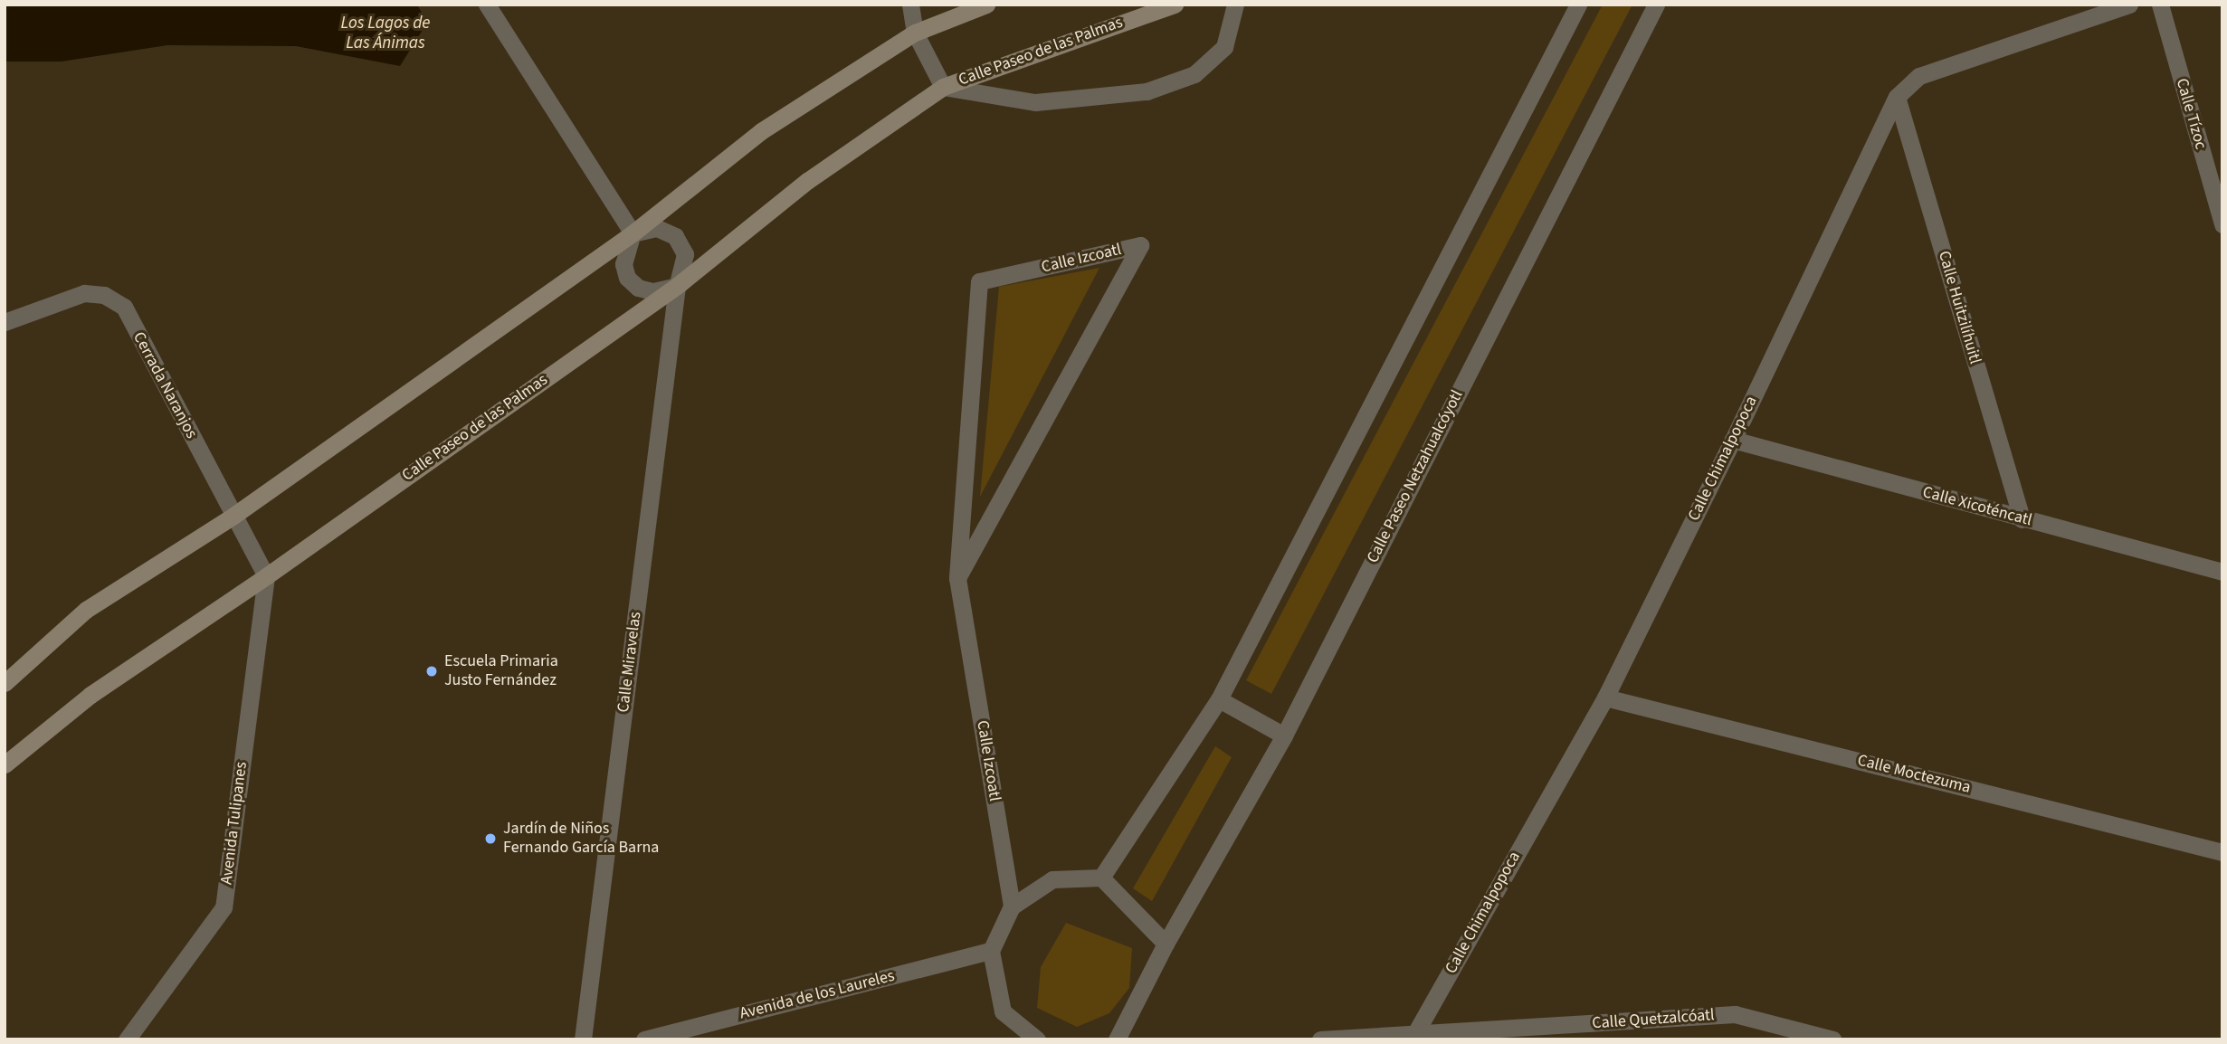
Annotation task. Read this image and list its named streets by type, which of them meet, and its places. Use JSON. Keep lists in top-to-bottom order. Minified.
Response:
{"streets":{"main road":["Calle Paseo de las Palmas"],"street":["Calle Tízoc","Calle Izcoatl","Calle Huitzilíhuitl","Cerrada Naranjos","Calle Chimalpopoca","Calle Paseo Netzahualcóyotl","Calle Xicoténcatl","Calle Miravelas","Calle Moctezuma","Avenida Tulipanes","Avenida de los Laureles","Calle Quetzalcóatl"]},"crossings":[["Calle Paseo de las Palmas","Cerrada Naranjos"],["Calle Paseo de las Palmas","Calle Miravelas"],["Calle Paseo de las Palmas","Avenida Tulipanes"],["Calle Huitzilíhuitl","Calle Chimalpopoca"],["Calle Huitzilíhuitl","Calle Xicoténcatl"],["Cerrada Naranjos","Avenida Tulipanes"],["Calle Chimalpopoca","Calle Xicoténcatl"],["Calle Chimalpopoca","Calle Moctezuma"],["Calle Chimalpopoca","Calle Quetzalcóatl"]],"water":["Los Lagos de Las Ánimas"],"places":["Escuela Primaria Justo Fernández","Jardín de Niños Fernando García Barna"]}
